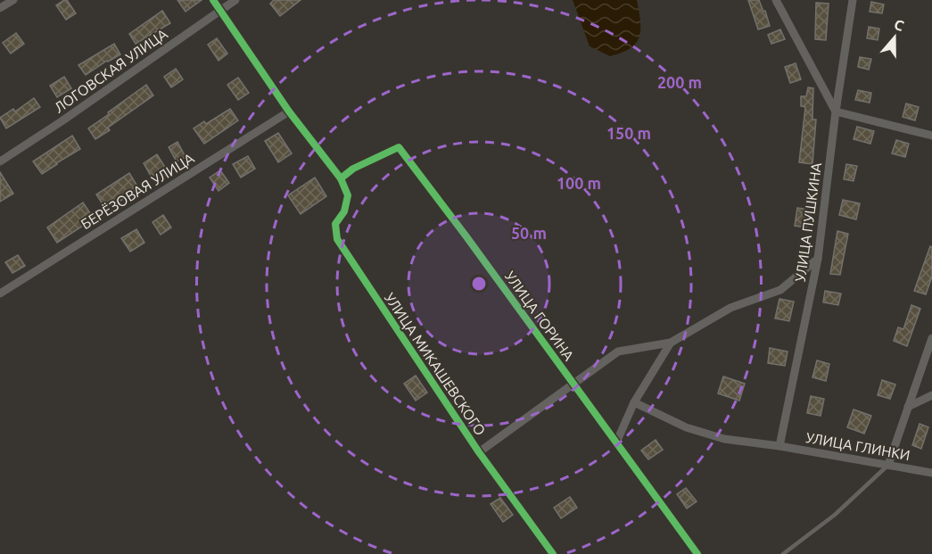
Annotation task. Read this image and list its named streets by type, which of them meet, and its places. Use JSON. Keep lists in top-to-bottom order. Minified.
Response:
{"streets":{"street":["ЛОГОВСКАЯ УЛИЦА","БЕРЁЗОВАЯ УЛИЦА","УЛИЦА ПУШКИНА","УЛИЦА ГОРИНА","УЛИЦА МИКАШЕВСКОГО","УЛИЦА ГЛИНКИ"]},"crossings":[["УЛИЦА ПУШКИНА","УЛИЦА ГЛИНКИ"],["УЛИЦА ГОРИНА","УЛИЦА МИКАШЕВСКОГО"]],"north":"top","rings":["200 m","150 m","100 m","50 m"]}
